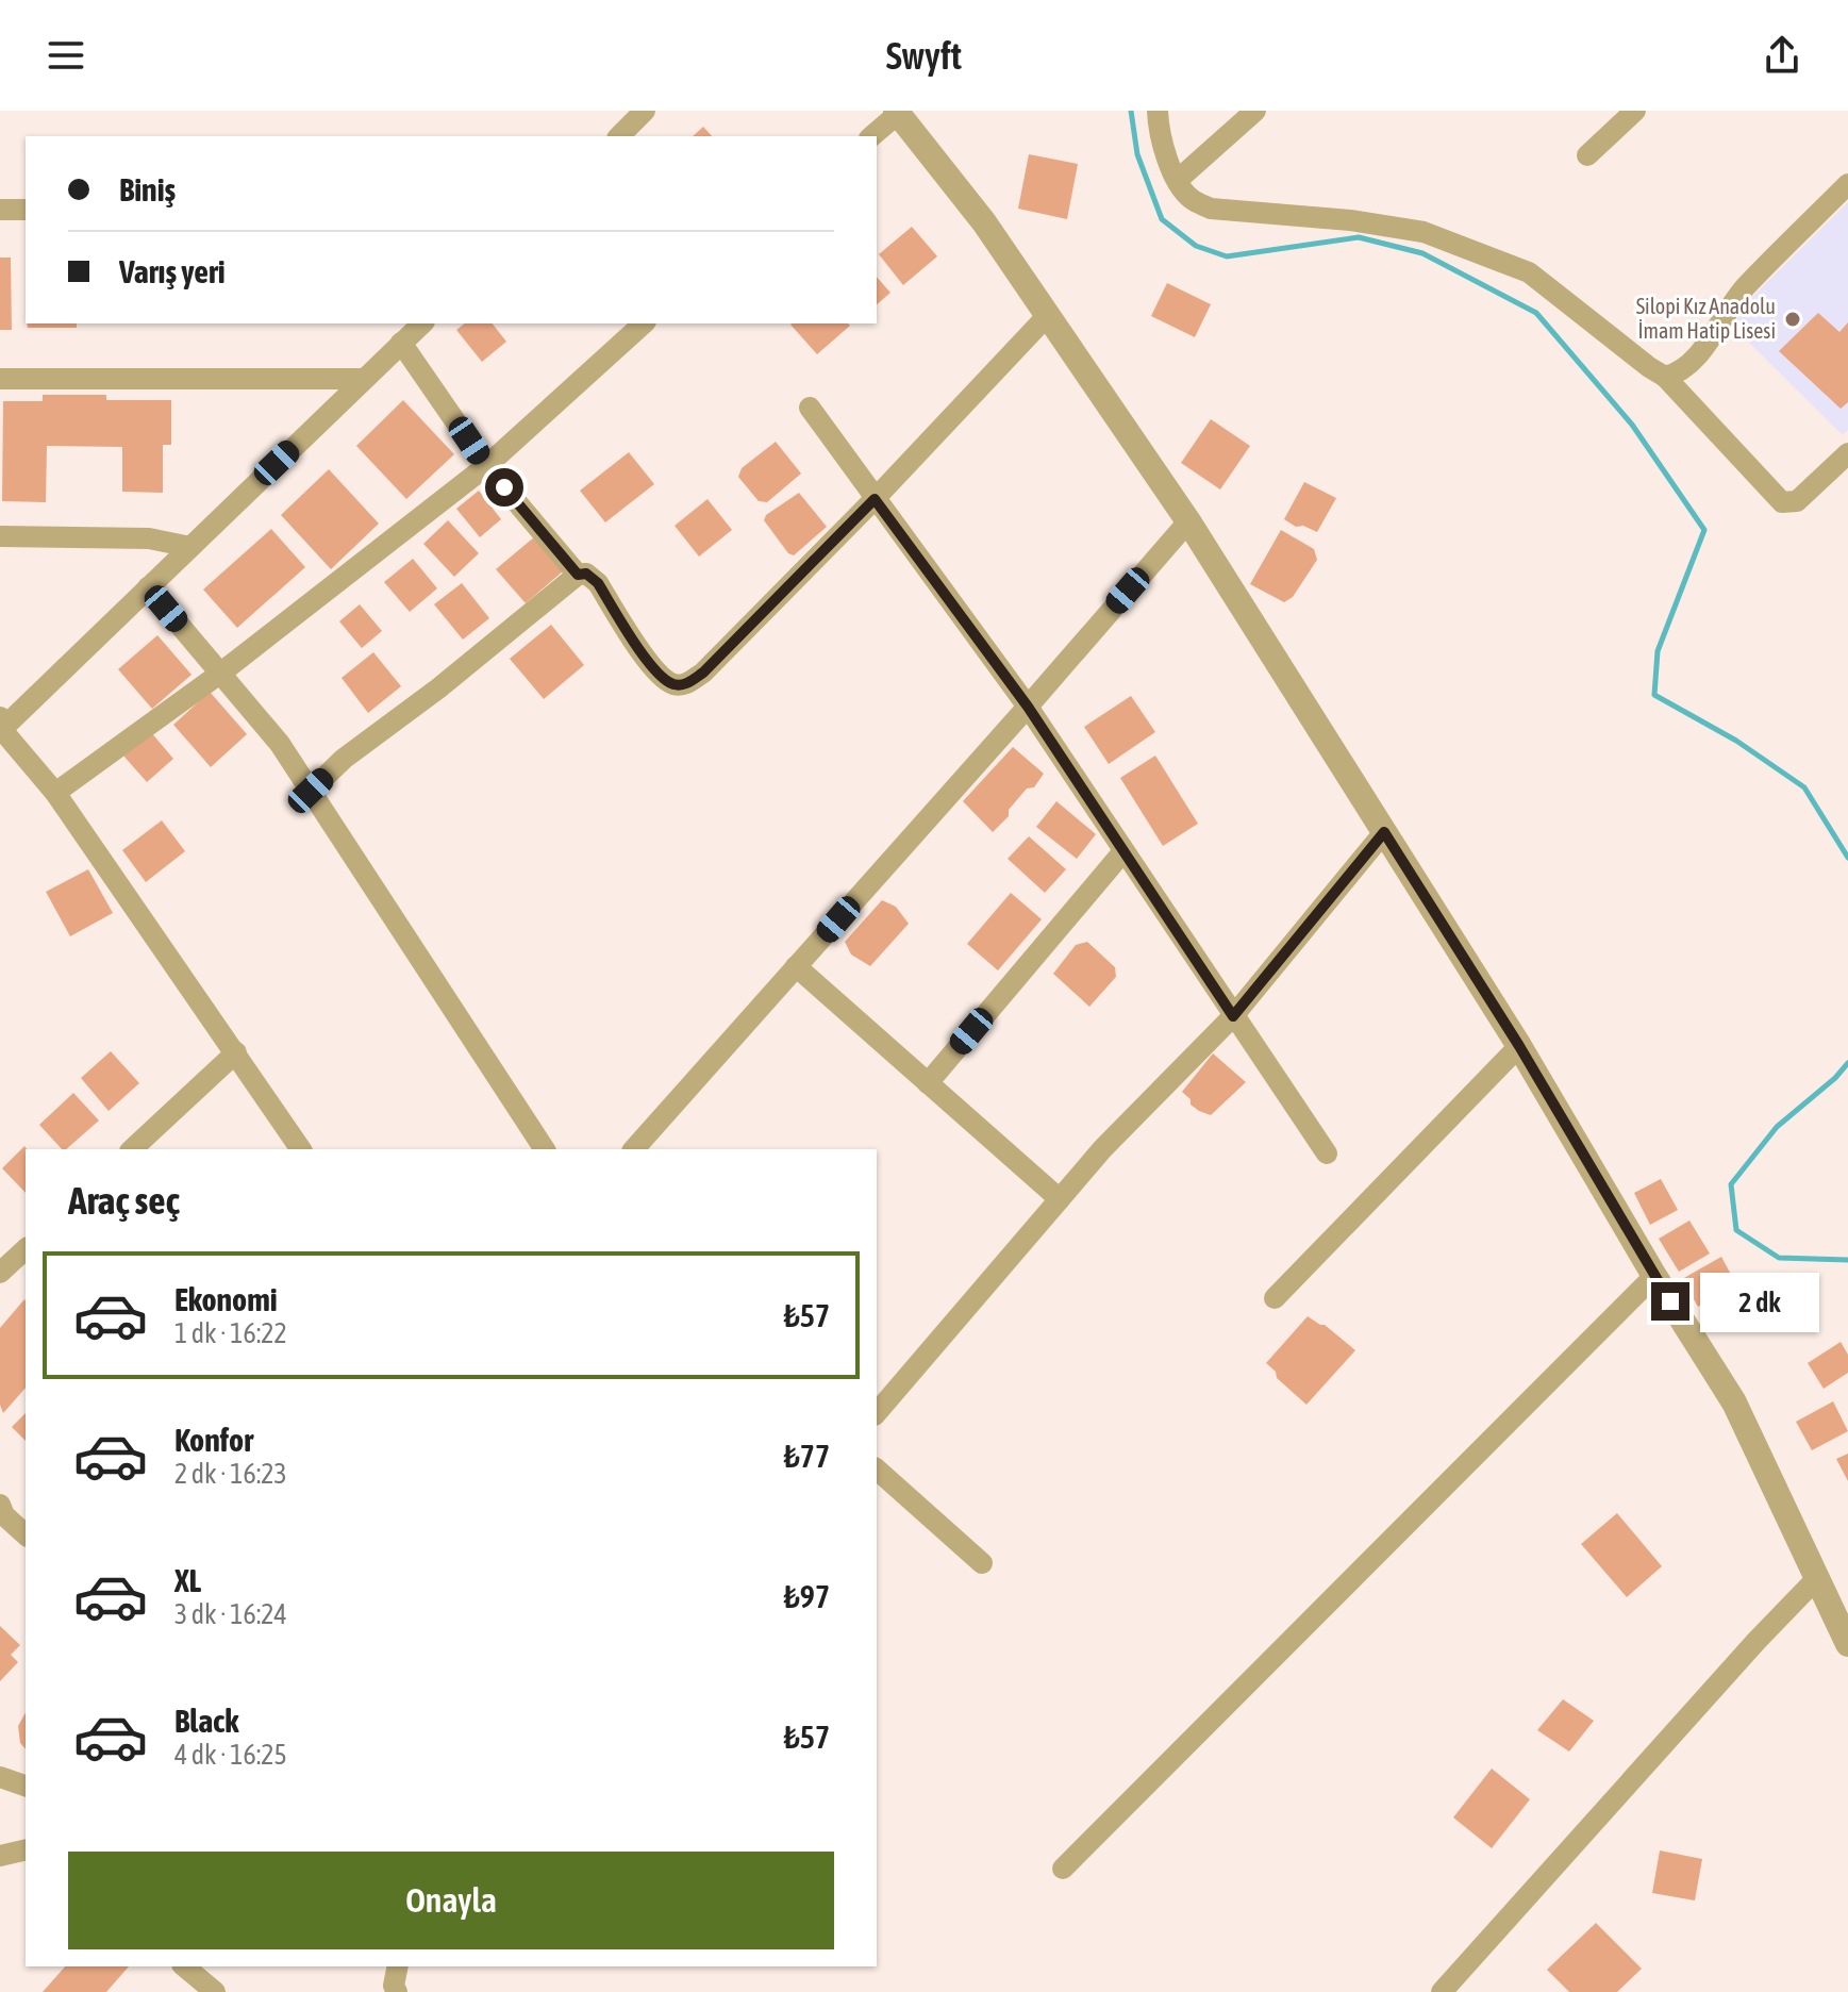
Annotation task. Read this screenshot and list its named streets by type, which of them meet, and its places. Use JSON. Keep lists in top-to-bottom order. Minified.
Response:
{"places":["Silopi Kız Anadolu İmam Hatip Lisesi"],"page":{"header":"Swyft","banner":["Biniş","Varış yeri"],"heading":"Araç seç","list":[{"name":"Ekonomi","note":"1 dk · 16:22","value":"₺57"},{"name":"Konfor","note":"2 dk · 16:23","value":"₺77"},{"name":"XL","note":"3 dk · 16:24","value":"₺97"},{"name":"Black","note":"4 dk · 16:25","value":"₺57"}],"bubble":"2 dk","buttons":"Onayla"}}
